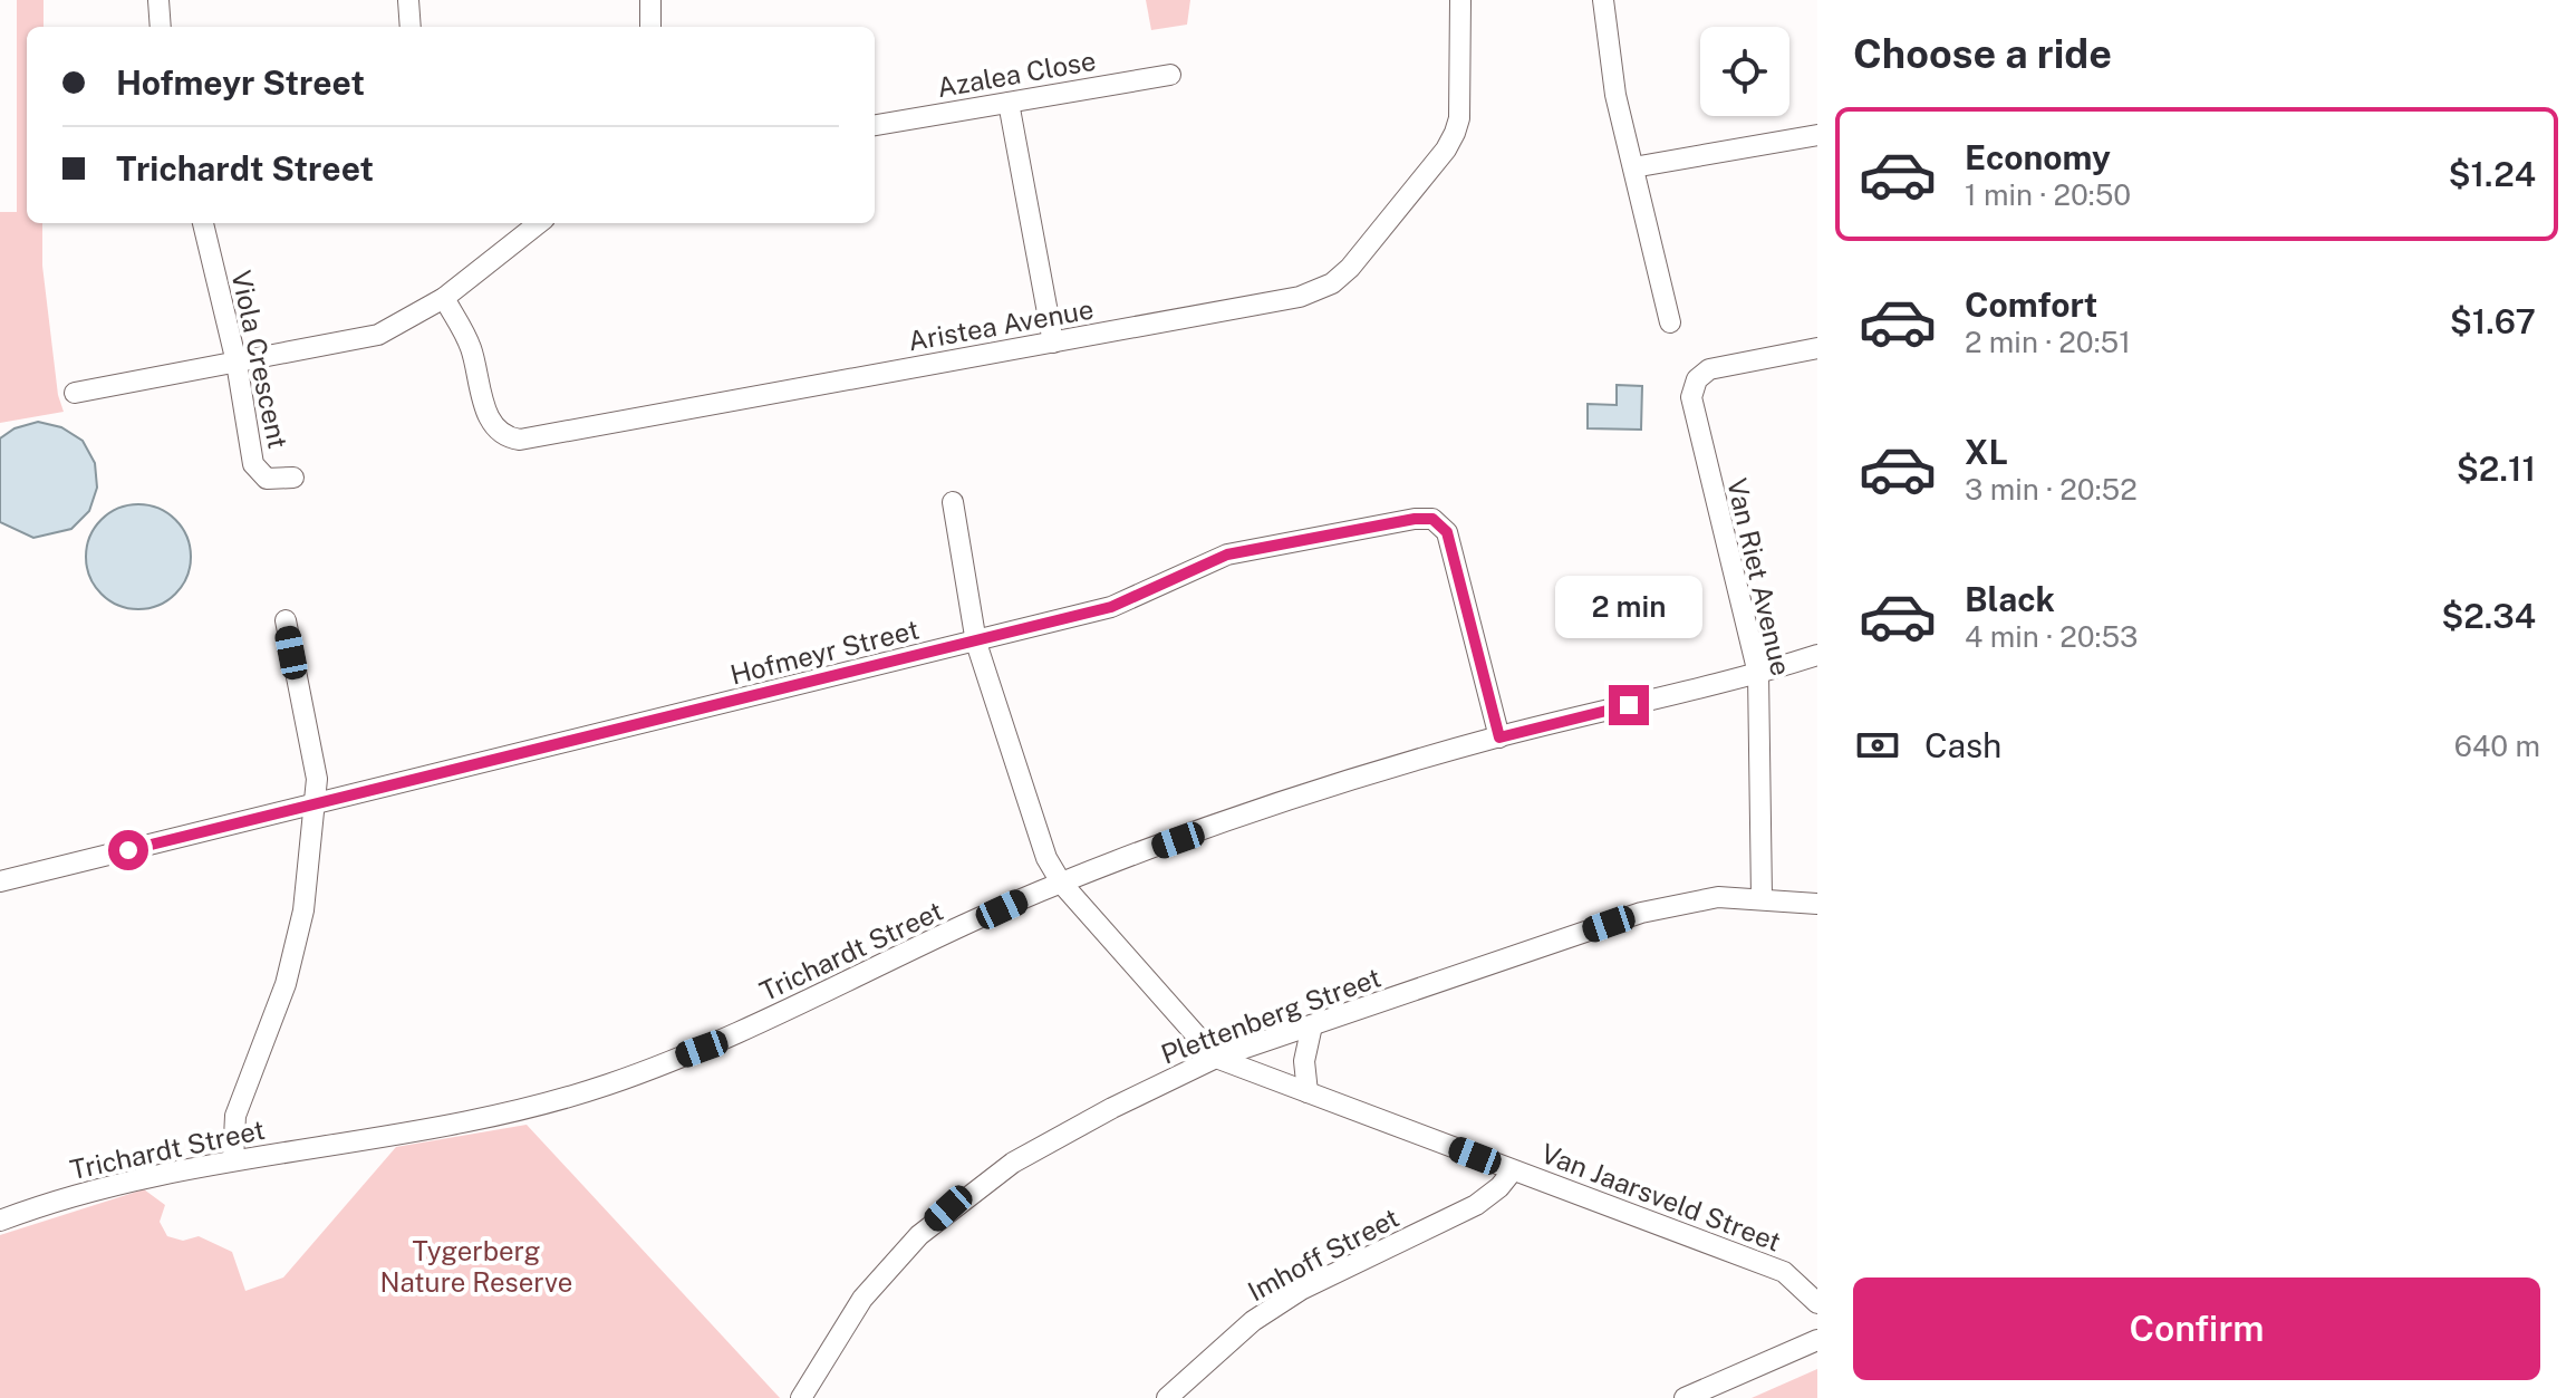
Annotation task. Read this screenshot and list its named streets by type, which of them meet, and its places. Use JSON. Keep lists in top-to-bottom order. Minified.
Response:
{"streets":{"street":["Azalea Close","Aristea Avenue","Viola Crescent","Van Riet Avenue","Hofmeyr Street","Trichardt Street","Plettenberg Street","Van Jaarsveld Street","Imhoff Street"]},"crossings":[["Van Riet Avenue","Trichardt Street"],["Van Riet Avenue","Plettenberg Street"],["Hofmeyr Street","Trichardt Street"],["Hofmeyr Street","Van Jaarsveld Street"],["Trichardt Street","Van Jaarsveld Street"],["Plettenberg Street","Van Jaarsveld Street"],["Van Jaarsveld Street","Imhoff Street"]],"parks":["Tygerberg Nature Reserve"],"page":{"heading":"Choose a ride","banner":["Hofmeyr Street","Trichardt Street"],"list":[{"name":"Economy","note":"1 min · 20:50","value":"$1.24"},{"name":"Comfort","note":"2 min · 20:51","value":"$1.67"},{"name":"XL","note":"3 min · 20:52","value":"$2.11"},{"name":"Black","note":"4 min · 20:53","value":"$2.34"}],"bubble":"2 min","pay":["Cash","640 m"],"buttons":"Confirm"}}
